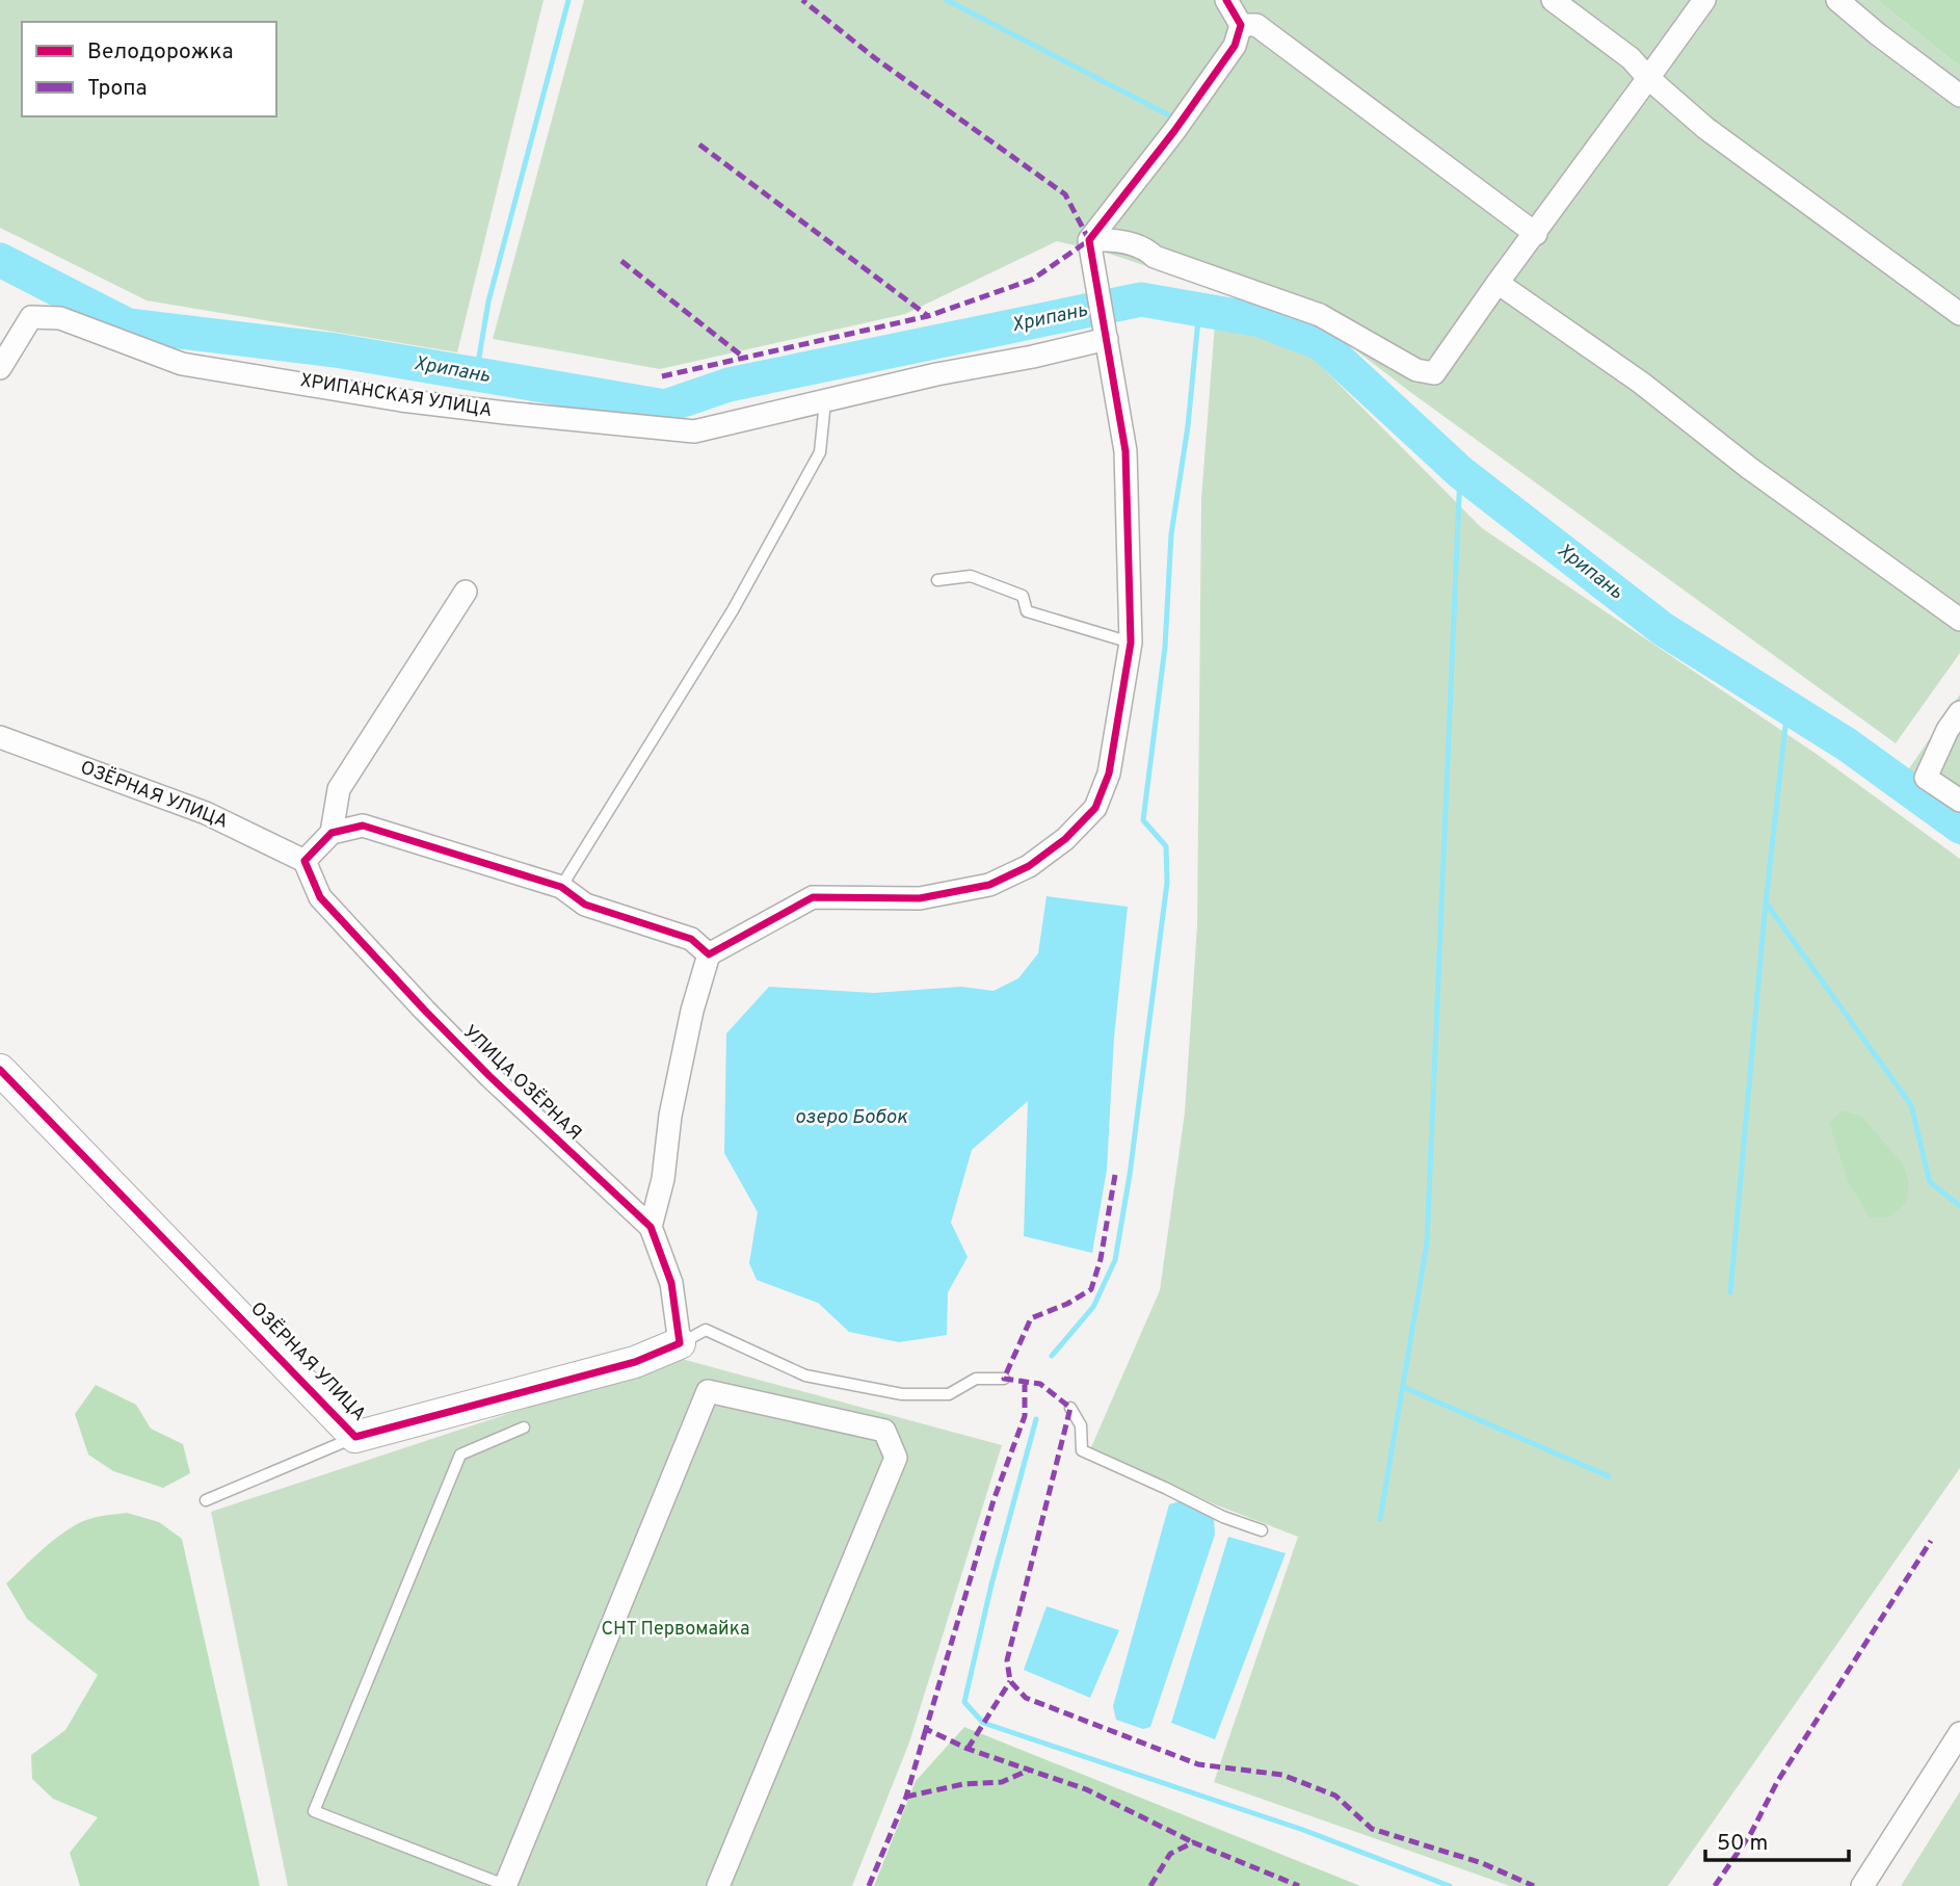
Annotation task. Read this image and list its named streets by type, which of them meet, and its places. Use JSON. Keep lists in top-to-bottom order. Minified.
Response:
{"streets":{"street":["ХРИПАНСКАЯ УЛИЦА","ОЗЁРНАЯ УЛИЦА","УЛИЦА ОЗЁРНАЯ"]},"crossings":[["ОЗЁРНАЯ УЛИЦА","УЛИЦА ОЗЁРНАЯ"]],"water":["Хрипань","озеро Бобок"],"parks":["СНТ Первомайка"],"legend":["Велодорожка","Тропа"],"scale_bar":"50 m"}
